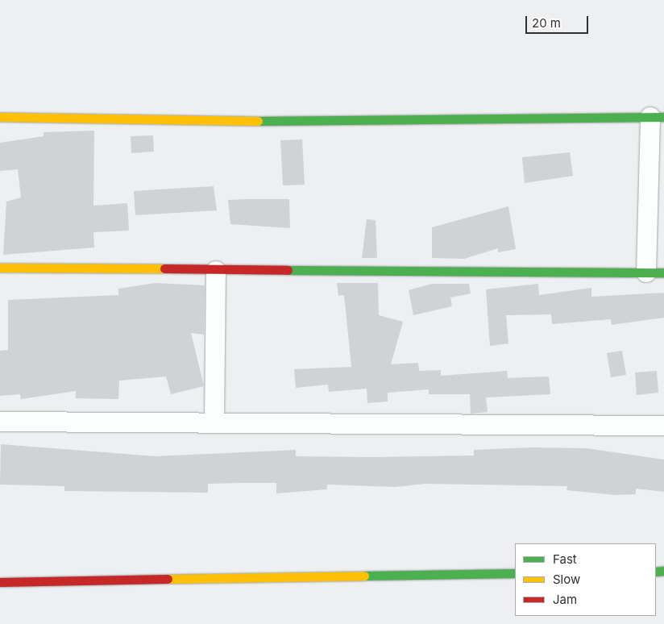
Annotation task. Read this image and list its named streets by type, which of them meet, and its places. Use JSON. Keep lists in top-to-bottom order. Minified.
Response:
{"legend":["Fast","Slow","Jam"],"scale_bar":"20 m"}
